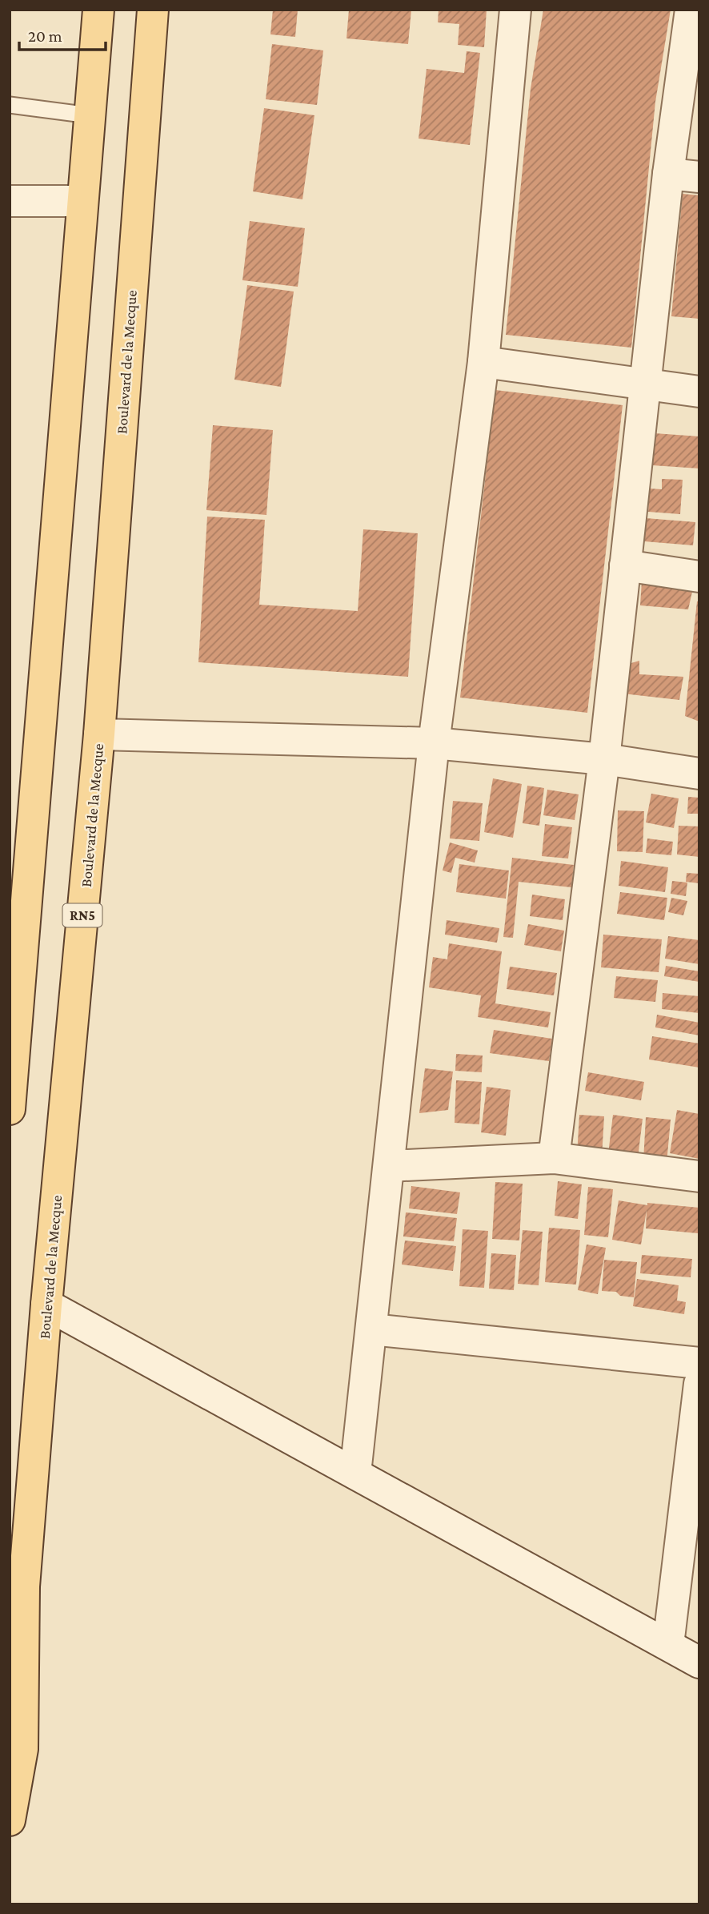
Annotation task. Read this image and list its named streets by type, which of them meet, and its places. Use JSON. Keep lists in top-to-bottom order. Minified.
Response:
{"streets":{"main road":["Boulevard de la Mecque","RN5"]},"scale_bar":"20 m"}
